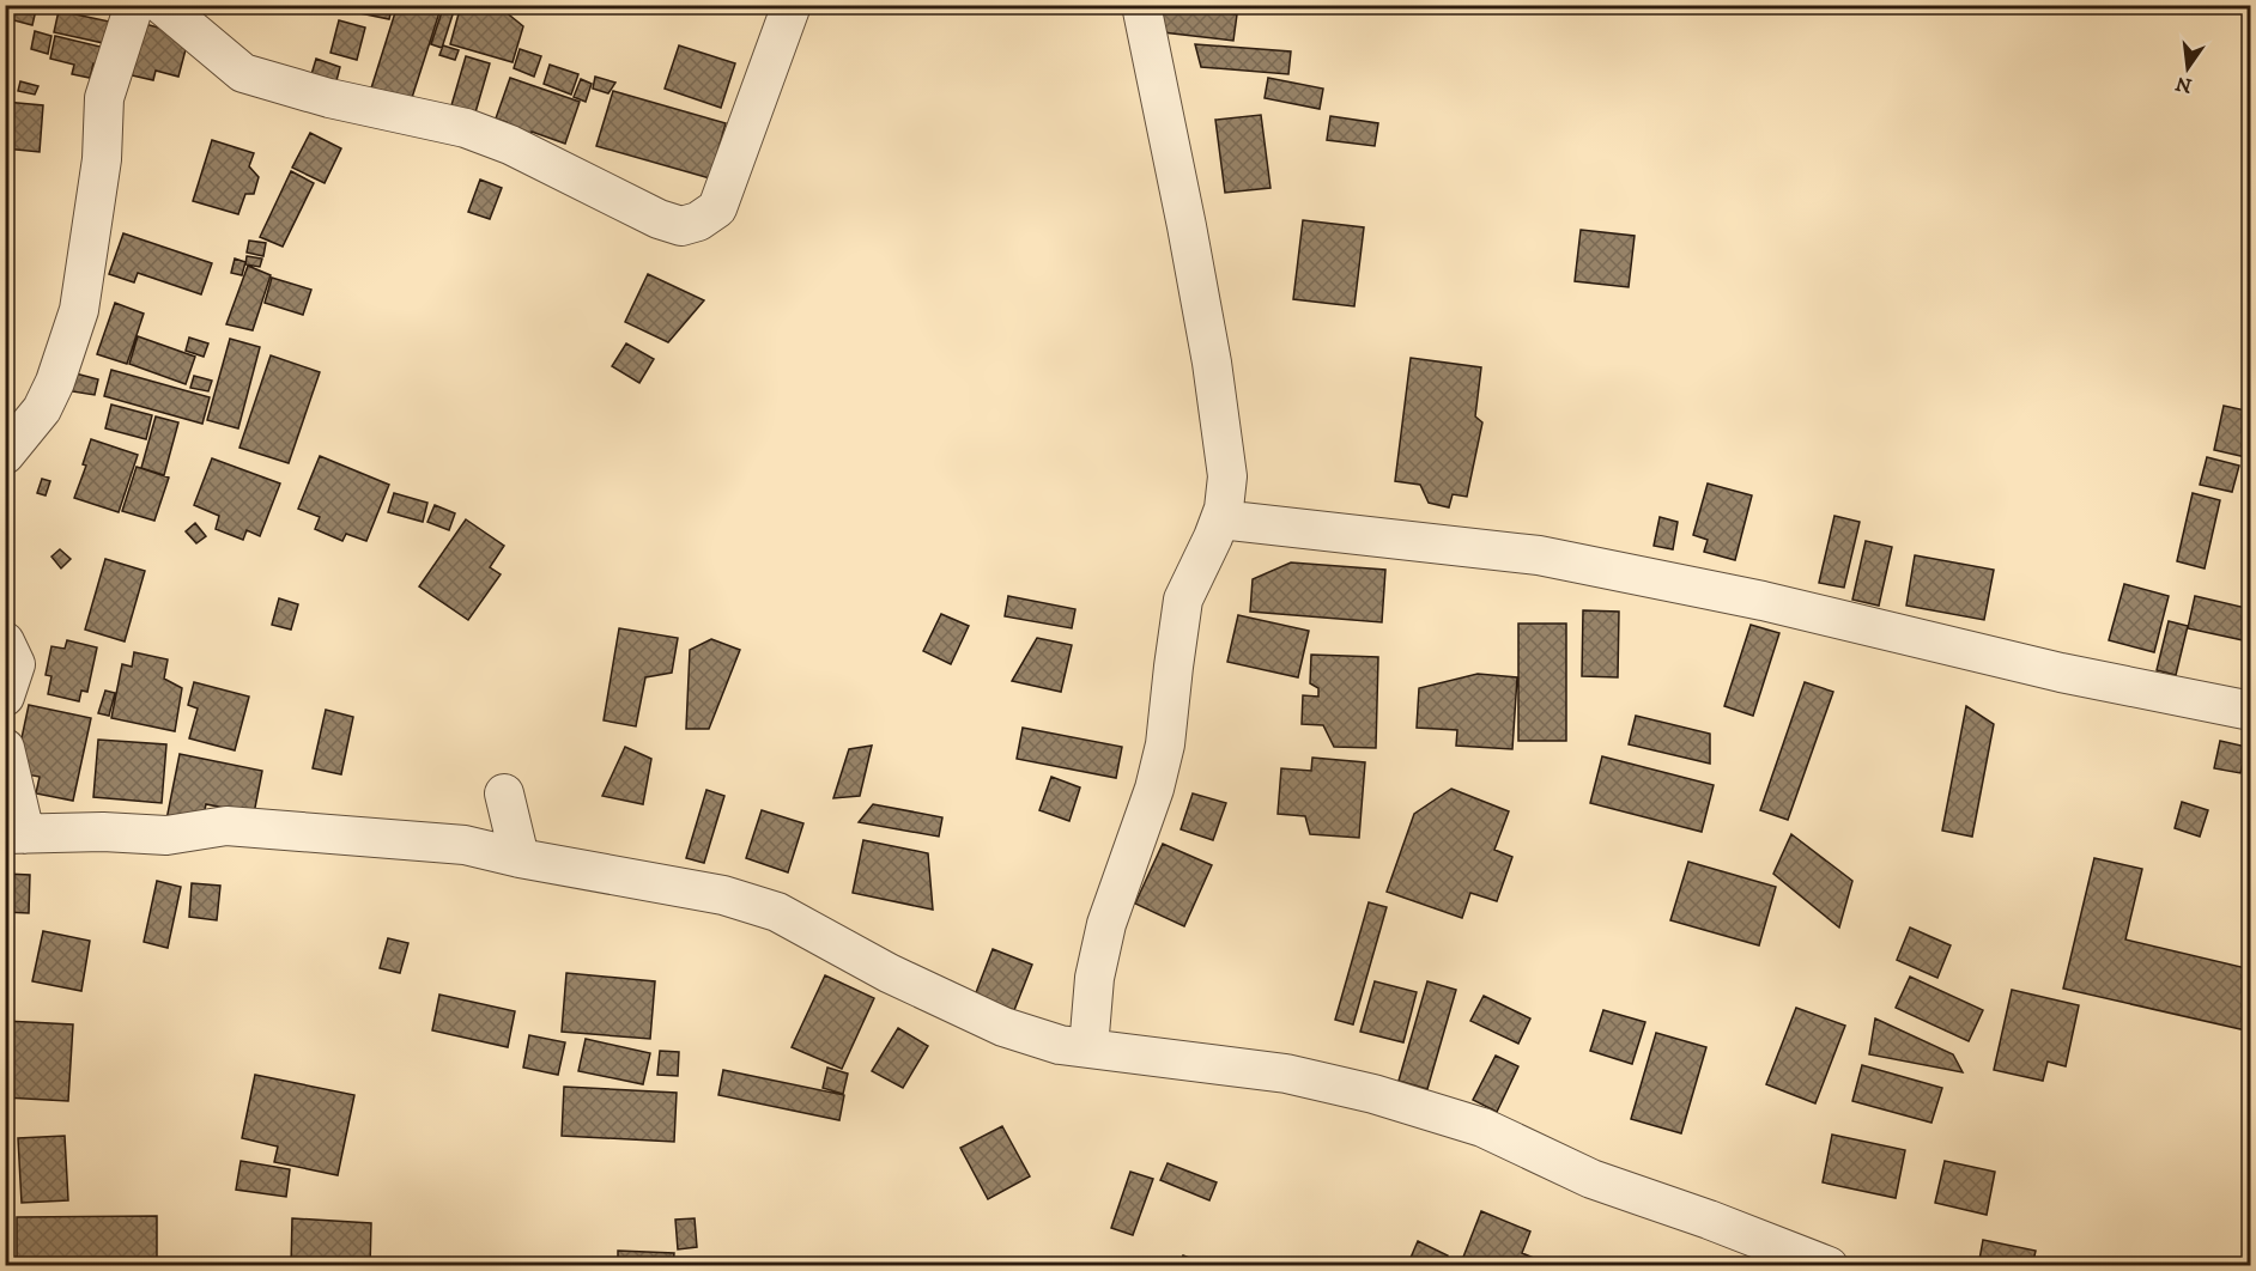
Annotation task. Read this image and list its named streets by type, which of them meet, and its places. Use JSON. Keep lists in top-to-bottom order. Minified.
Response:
{"north":"bottom"}
